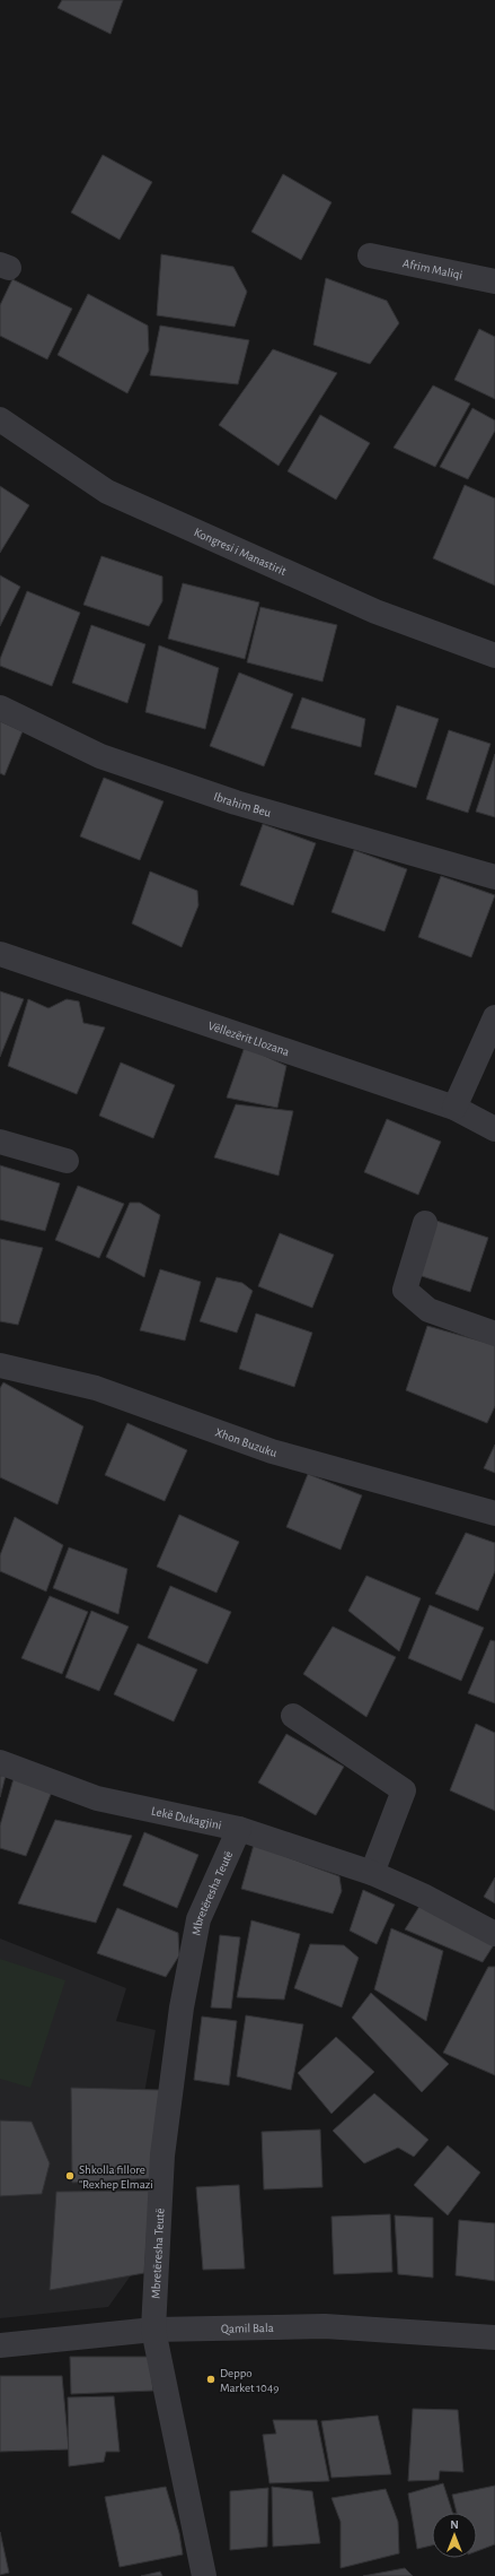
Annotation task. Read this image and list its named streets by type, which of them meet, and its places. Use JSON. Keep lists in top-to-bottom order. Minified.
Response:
{"streets":{"street":["Afrim Maliqi","Kongresi i Manastirit","Ibrahim Beu","Vëllezërit Llozana","Xhon Buzuku","Lekë Dukagjini","Mbretëresha Teutë","Qamil Bala"]},"crossings":[["Lekë Dukagjini","Mbretëresha Teutë"],["Mbretëresha Teutë","Qamil Bala"]],"places":["Shkolla fillore \"Rexhep Elmazi","Deppo Market 1049"],"north":"top"}
